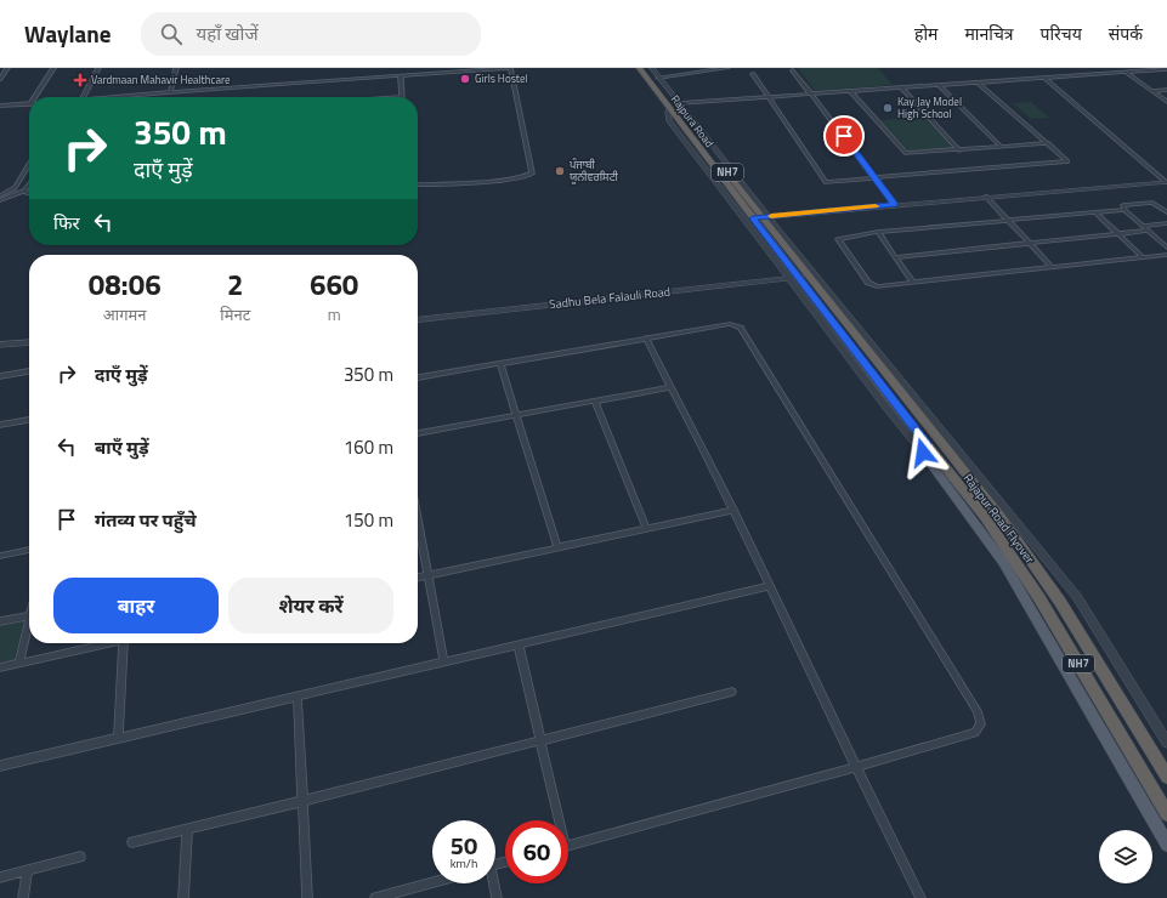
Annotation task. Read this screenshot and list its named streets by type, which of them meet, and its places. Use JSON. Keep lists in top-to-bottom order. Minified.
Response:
{"streets":{"highway":["Rajpura Road","NH7","Rajapur Road Flyover"],"street":["Sadhu Bela Falauli Road"]},"crossings":[["Rajpura Road","Sadhu Bela Falauli Road"],["Rajpura Road","Rajapur Road Flyover"],["Sadhu Bela Falauli Road","Rajapur Road Flyover"]],"places":{"other":["Girls Hostel","Kay Jay Model High School","ਪੰਜਾਬੀ ਯੂਨੀਵਰਸਿਟੀ"],"health":["Vardmaan Mahavir Healthcare"]},"page":{"header":"Waylane","search":"यहाँ खोजें","nav":["होम","मानचित्र","परिचय","संपर्क"],"turn":["350 m","दाएँ मुड़ें"],"then":"फिर","eta":["08:06","आगमन","2","मिनट","660","m"],"list":[{"name":"दाएँ मुड़ें","value":"350 m"},{"name":"बाएँ मुड़ें","value":"160 m"},{"name":"गंतव्य पर पहुँचे","value":"150 m"}],"buttons":["बाहर","शेयर करें"],"speed":"50 km/h","limit":"60"}}
